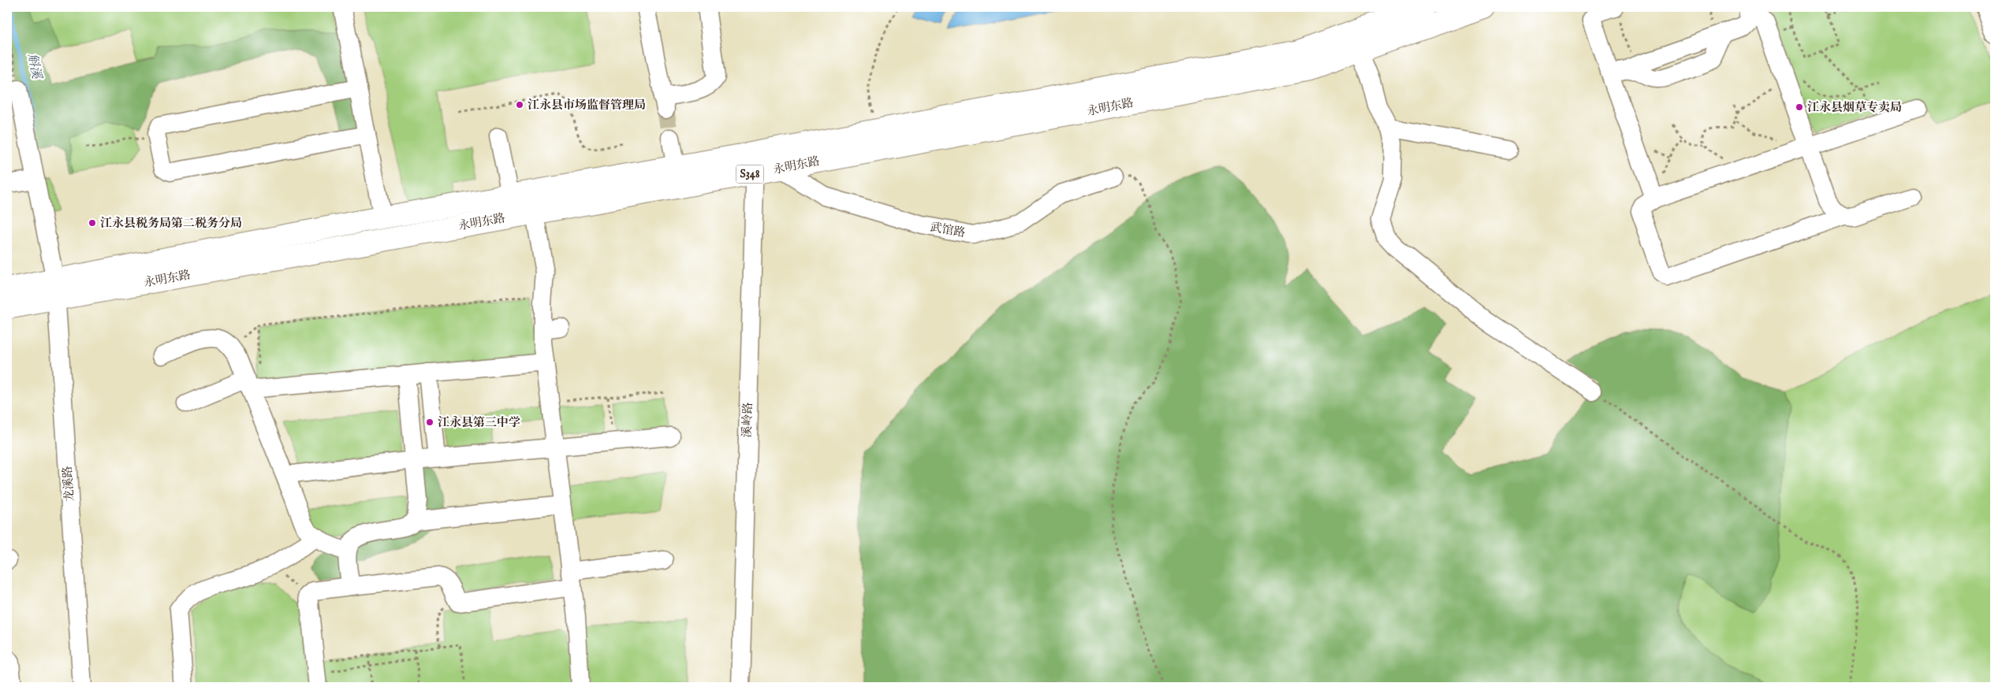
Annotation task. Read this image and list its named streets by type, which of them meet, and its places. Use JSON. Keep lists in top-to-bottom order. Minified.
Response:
{"streets":{"main road":["永明东路","S348"],"street":["武馆路","溪岭路","龙溪路"]},"crossings":[["永明东路","武馆路"],["永明东路","溪岭路"],["永明东路","龙溪路"]],"water":["斛溪"],"places":["江永县市场监督管理局","江永县烟草专卖局","江永县税务局第二税务分局","江永县第三中学"]}
